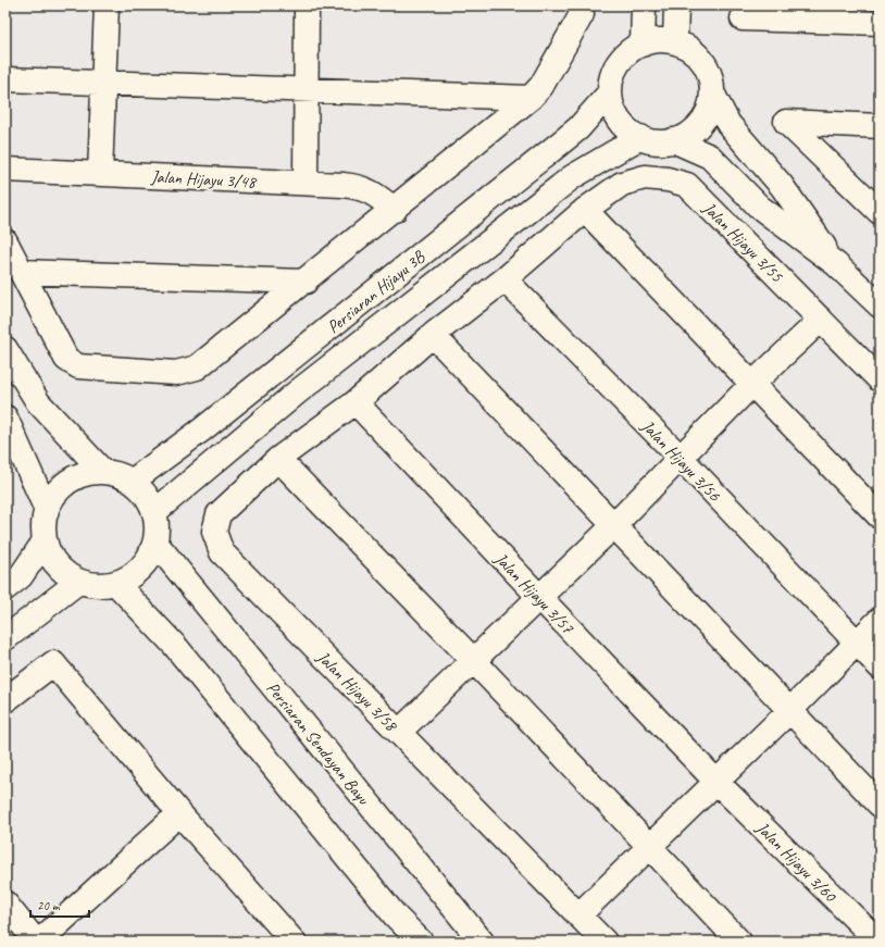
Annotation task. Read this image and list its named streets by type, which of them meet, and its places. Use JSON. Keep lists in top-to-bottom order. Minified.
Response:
{"streets":{"street":["Jalan Hijayu 3/48","Jalan Hijayu 3/55","Persiaran Hijayu 3B","Jalan Hijayu 3/56","Jalan Hijayu 3/57","Jalan Hijayu 3/58","Persiaran Sendayan Bayu","Jalan Hijayu 3/60"]},"crossings":[["Jalan Hijayu 3/55","Jalan Hijayu 3/56"],["Jalan Hijayu 3/55","Jalan Hijayu 3/58"],["Persiaran Hijayu 3B","Persiaran Sendayan Bayu"],["Jalan Hijayu 3/57","Jalan Hijayu 3/58"],["Jalan Hijayu 3/57","Jalan Hijayu 3/60"]],"scale_bar":"20 m"}
